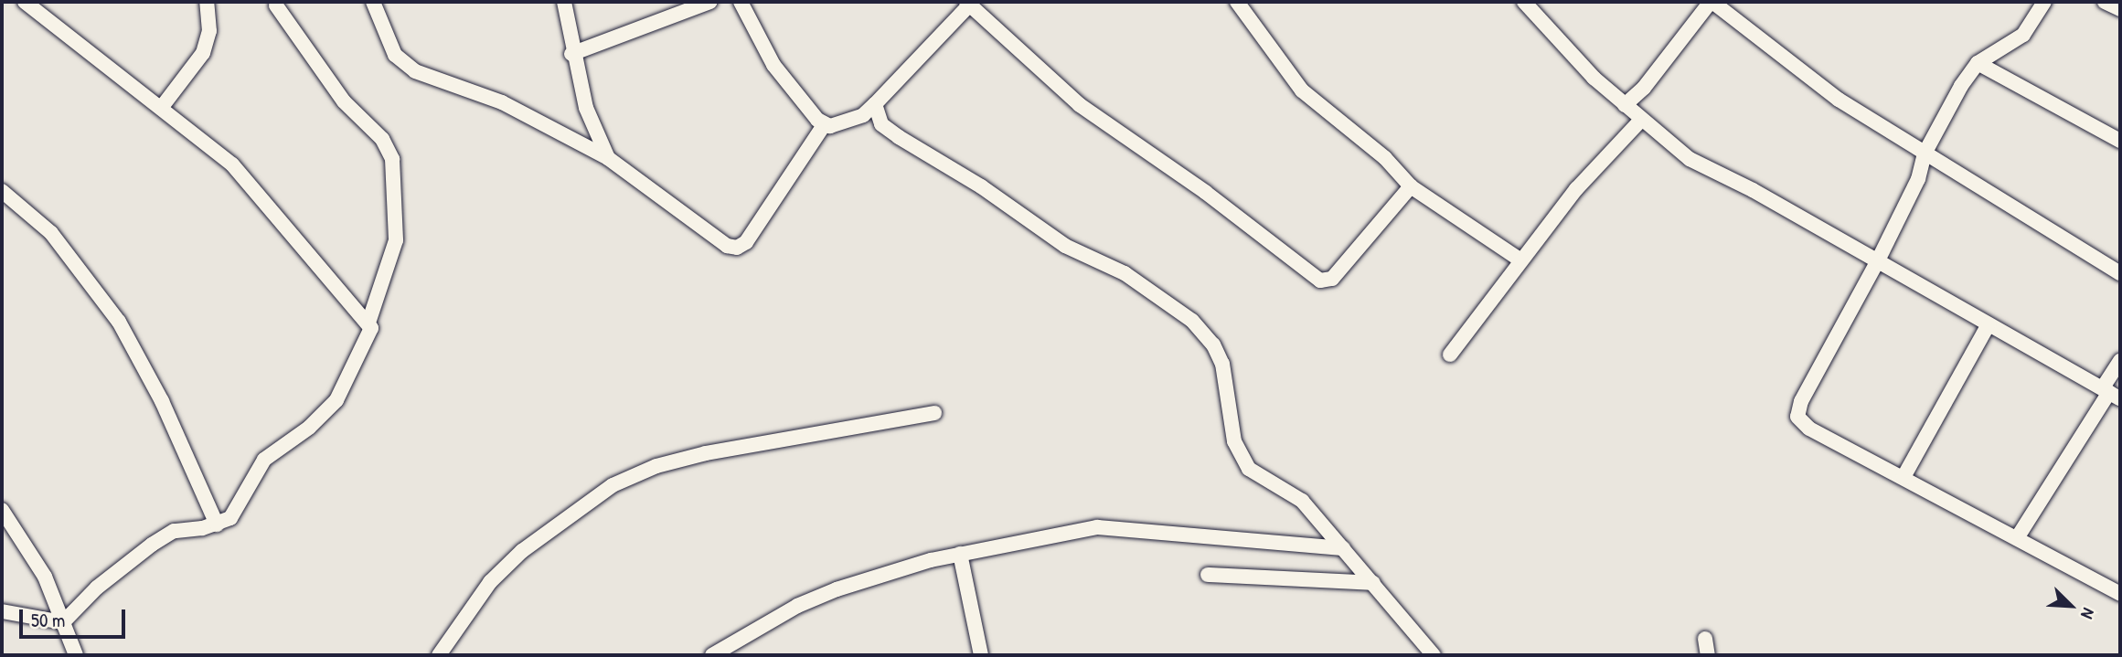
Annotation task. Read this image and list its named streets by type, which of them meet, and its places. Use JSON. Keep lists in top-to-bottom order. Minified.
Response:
{"scale_bar":"50 m","north":"bottom right"}
